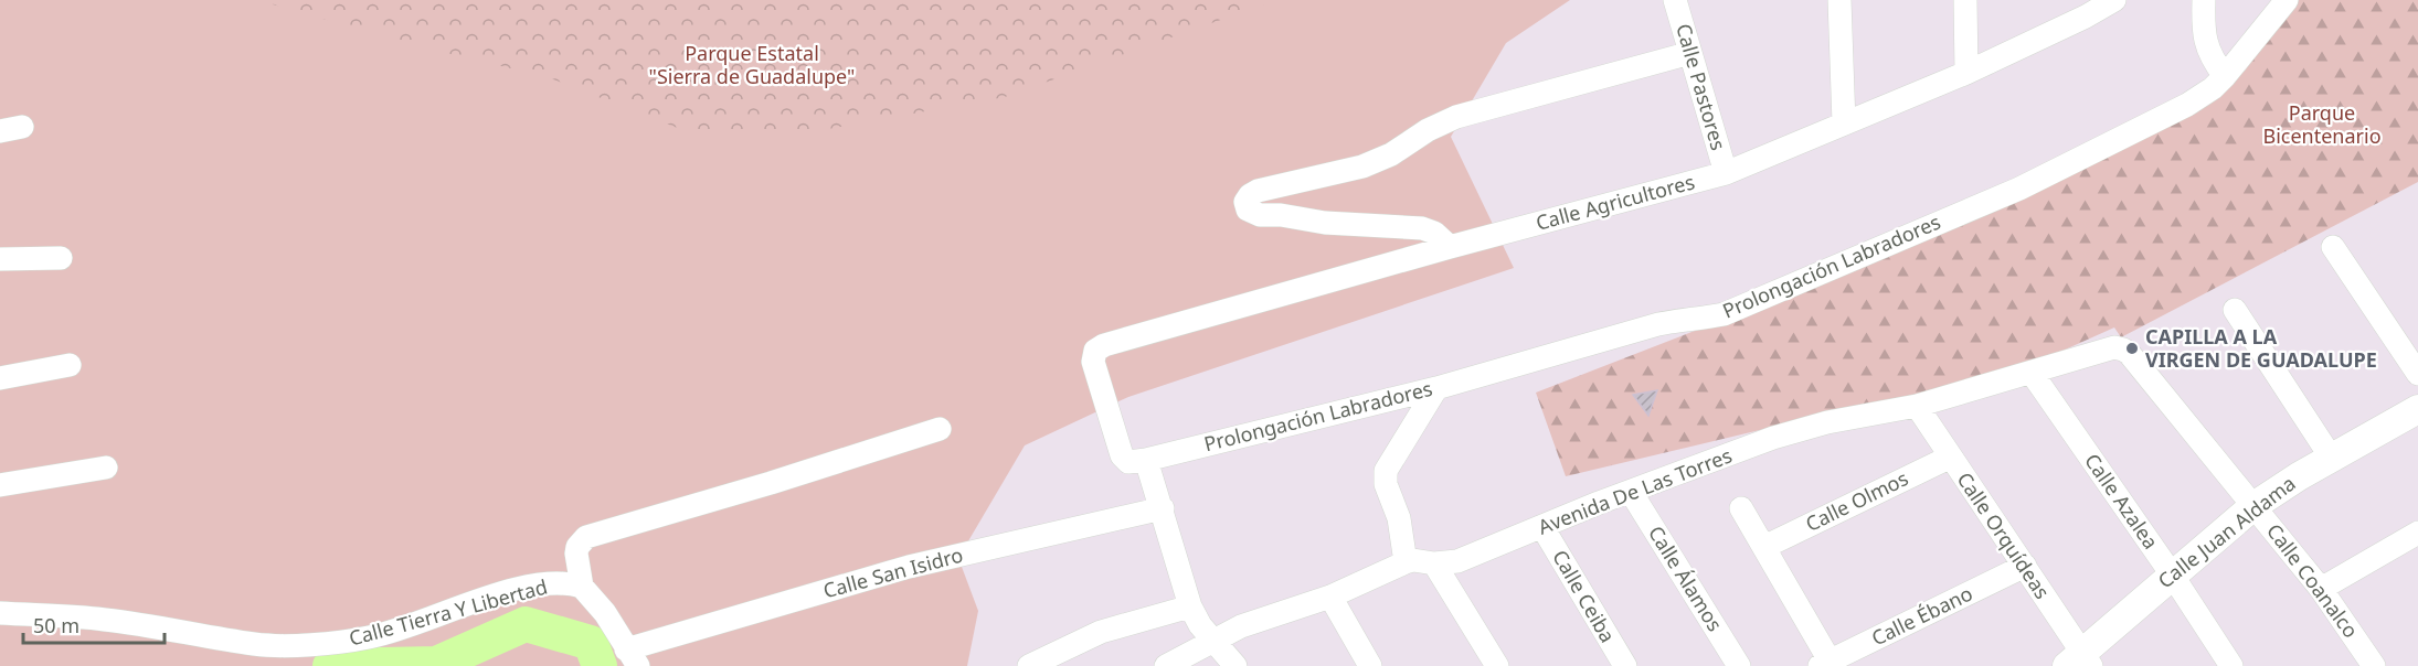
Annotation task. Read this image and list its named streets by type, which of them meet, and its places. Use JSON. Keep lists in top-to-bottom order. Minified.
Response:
{"streets":{"street":["Calle Pastores","Calle Agricultores","Prolongación Labradores","Avenida De Las Torres","Calle Olmos","Calle Azalea","Calle Juan Aldama","Calle Orquídeas","Calle San Isidro","Calle Álamos","Calle Coanalco","Calle Ceiba","Calle Tierra Y Libertad","Calle Ébano"]},"crossings":[["Calle Pastores","Calle Agricultores"],["Calle Agricultores","Prolongación Labradores"],["Avenida De Las Torres","Calle Azalea"],["Avenida De Las Torres","Calle Orquídeas"],["Avenida De Las Torres","Calle Álamos"],["Avenida De Las Torres","Calle Coanalco"],["Avenida De Las Torres","Calle Ceiba"],["Calle Olmos","Calle Orquídeas"],["Calle Azalea","Calle Juan Aldama"],["Calle Juan Aldama","Calle Orquídeas"],["Calle Juan Aldama","Calle Coanalco"],["Calle Orquídeas","Calle Ébano"],["Calle San Isidro","Calle Tierra Y Libertad"]],"parks":["Parque Estatal \"Sierra de Guadalupe\"","Parque Bicentenario"],"places":["CAPILLA A LA VIRGEN DE GUADALUPE"],"scale_bar":"50 m"}
